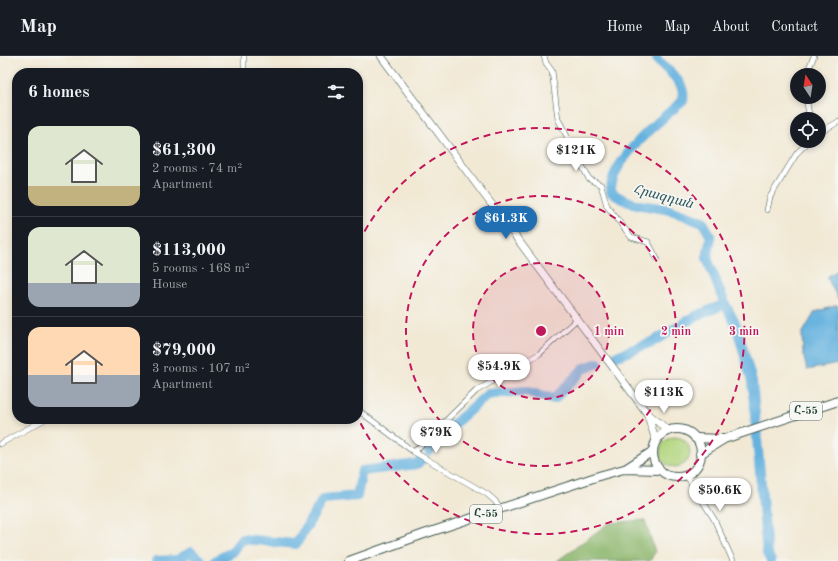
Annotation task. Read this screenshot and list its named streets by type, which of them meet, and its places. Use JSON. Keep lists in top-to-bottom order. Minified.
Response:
{"streets":{"main road":["Հ-55"]},"water":["Հրազդան"],"north":"top","page":{"header":"Map","nav":["Home","Map","About","Contact"],"heading":"6 homes","list":[{"name":"$61,300","note":"2 rooms · 74 m² · Apartment"},{"name":"$113,000","note":"5 rooms · 168 m² · House"},{"name":"$79,000","note":"3 rooms · 107 m² · Apartment"}],"price":["$121K","$61.3K","$54.9K","$113K","$79K","$50.6K"]},"rings":["1 min","2 min","3 min"]}
